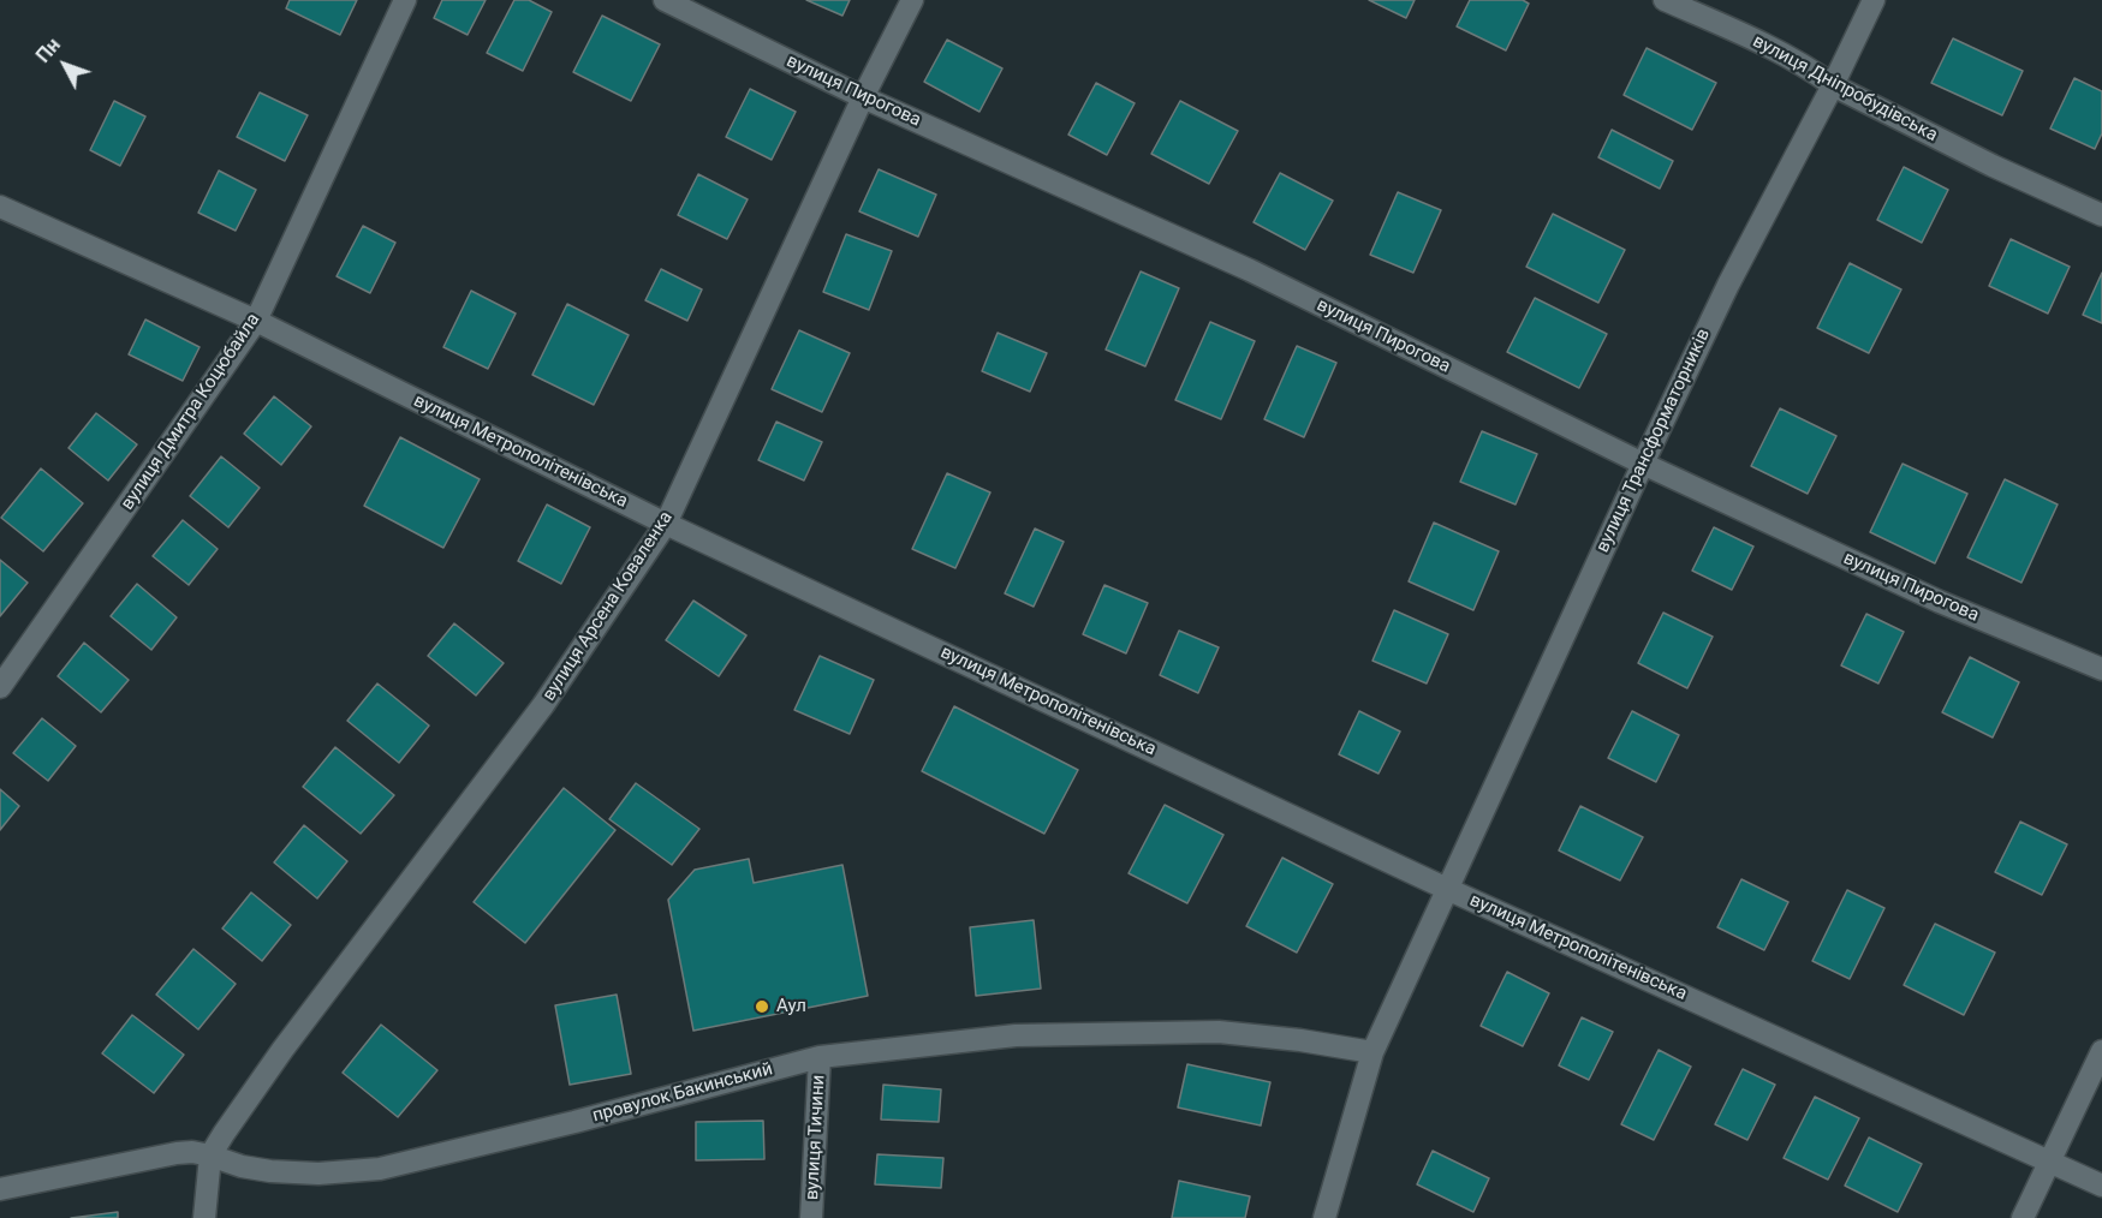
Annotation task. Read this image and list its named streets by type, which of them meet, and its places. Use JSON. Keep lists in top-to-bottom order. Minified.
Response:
{"streets":{"street":["вулиця Дніпробудівська","вулиця Пирогова","вулиця Дмитра Коцюбайла","вулиця Трансформаторників","вулиця Метрополітенівська","вулиця Арсена Коваленка","провулок Бакинський","вулиця Тичини"]},"crossings":[["вулиця Дніпробудівська","вулиця Трансформаторників"],["вулиця Пирогова","вулиця Трансформаторників"],["вулиця Пирогова","вулиця Арсена Коваленка"],["вулиця Дмитра Коцюбайла","вулиця Метрополітенівська"],["вулиця Трансформаторників","вулиця Метрополітенівська"],["вулиця Трансформаторників","провулок Бакинський"],["вулиця Метрополітенівська","вулиця Арсена Коваленка"],["вулиця Арсена Коваленка","провулок Бакинський"],["провулок Бакинський","вулиця Тичини"]],"places":["Аул"],"north":"top left"}
